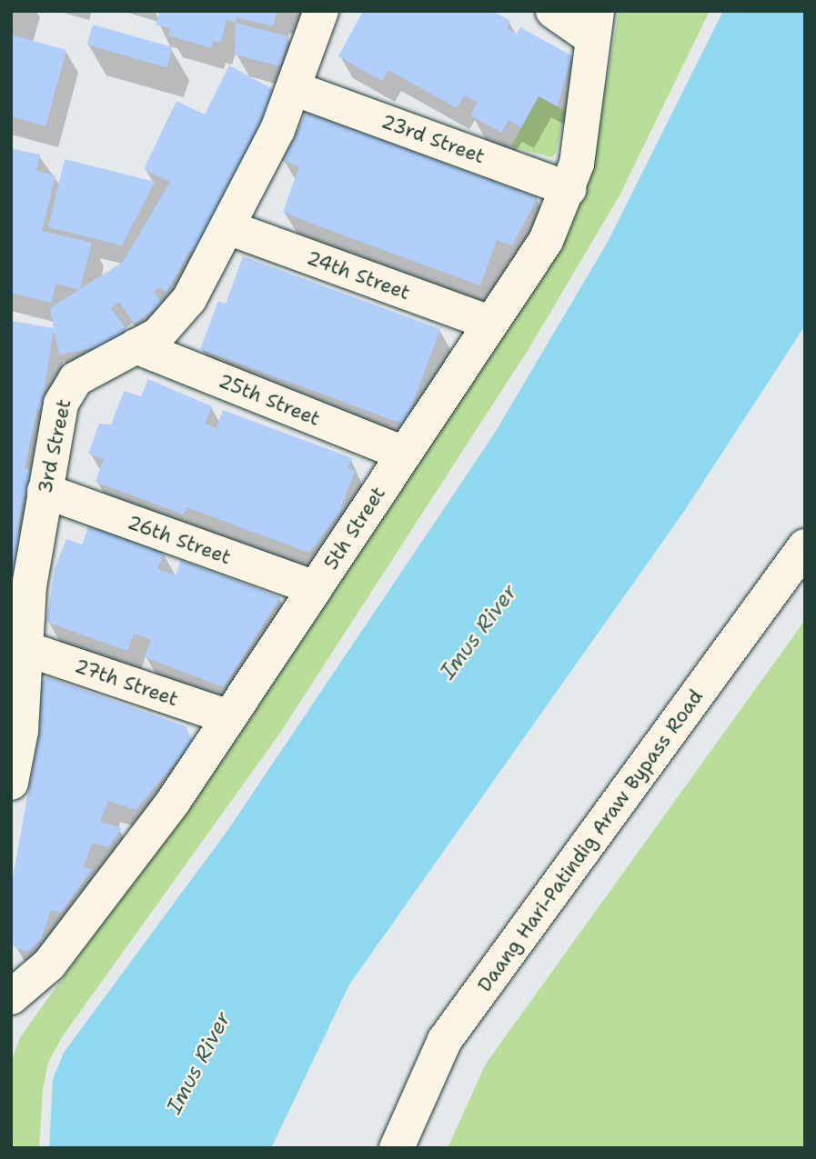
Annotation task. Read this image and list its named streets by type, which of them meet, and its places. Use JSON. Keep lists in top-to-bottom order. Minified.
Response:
{"streets":{"street":["23rd Street","24th Street","25th Street","3rd Street","5th Street","26th Street","27th Street","Daang Hari-Patindig Araw Bypass Road"]},"crossings":[["23rd Street","3rd Street"],["23rd Street","5th Street"],["24th Street","3rd Street"],["24th Street","5th Street"],["25th Street","3rd Street"],["25th Street","5th Street"],["3rd Street","26th Street"],["3rd Street","27th Street"],["5th Street","26th Street"],["5th Street","27th Street"]],"water":["Imus River"]}
